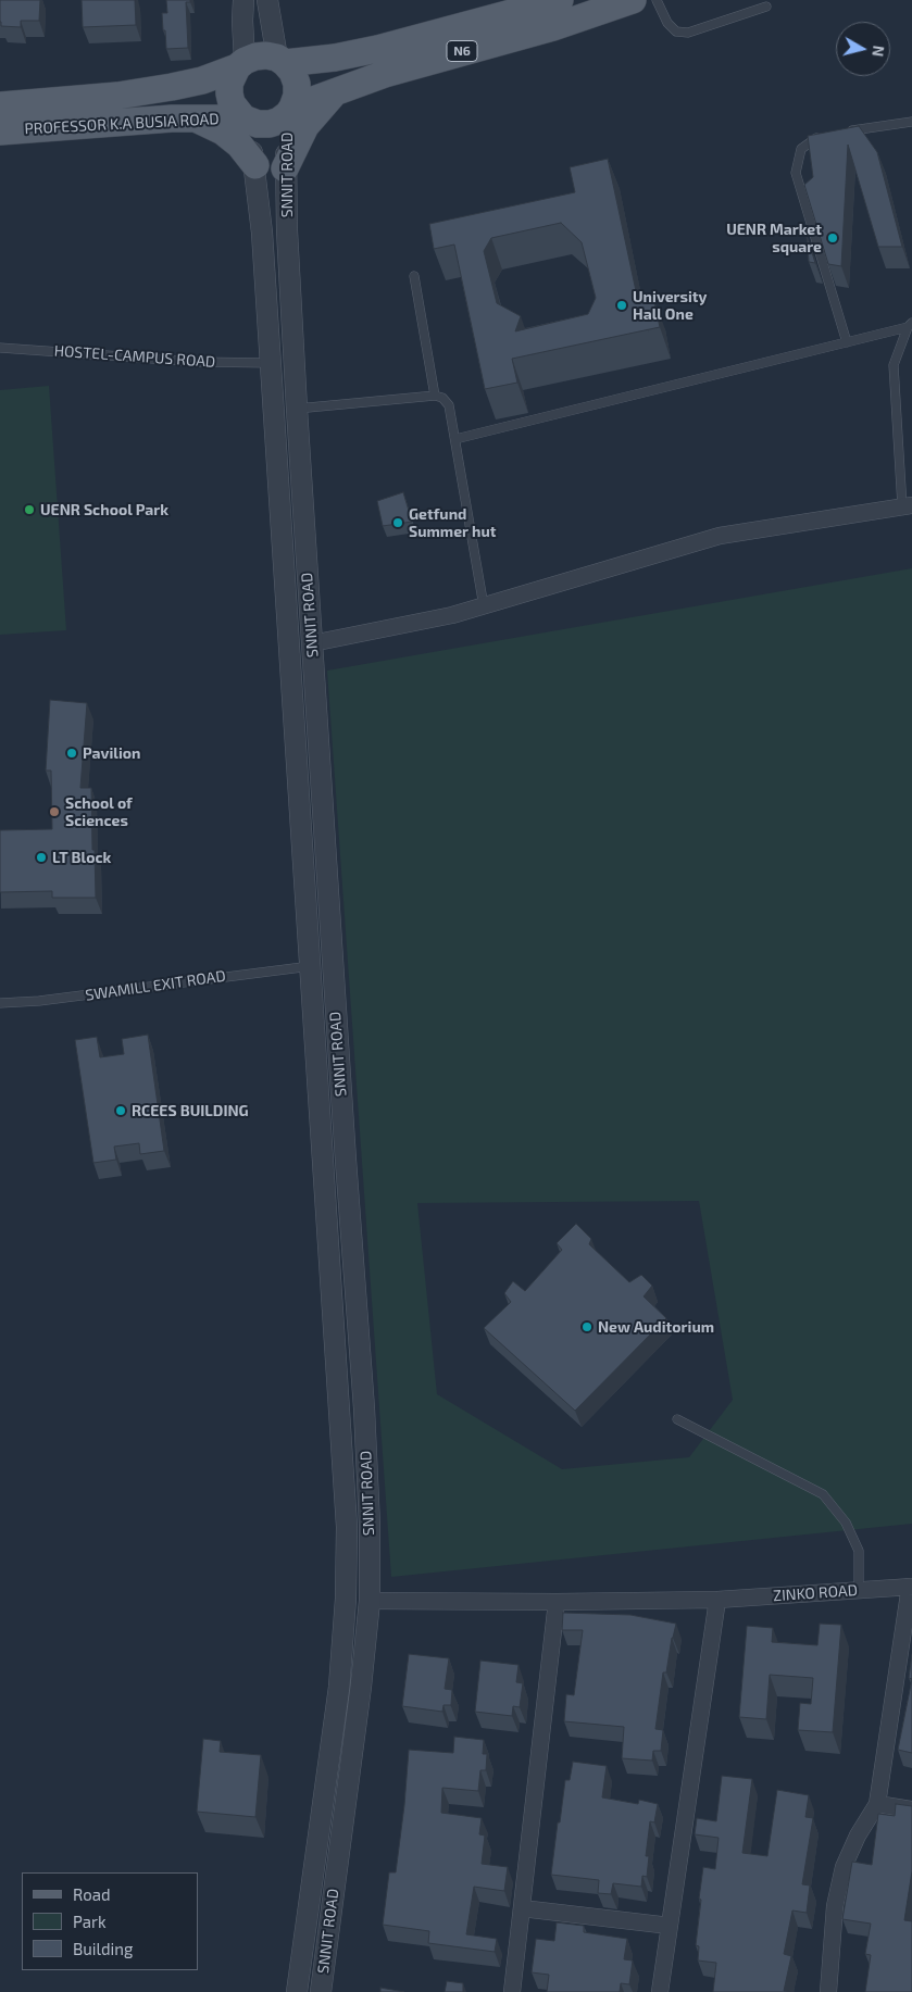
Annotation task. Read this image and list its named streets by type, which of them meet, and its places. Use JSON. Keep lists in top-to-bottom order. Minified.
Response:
{"streets":{"main road":["N6","PROFESSOR K.A BUSIA ROAD"],"street":["SNNIT ROAD","ZINKO ROAD"],"lane":["HOSTEL-CAMPUS ROAD","SWAMILL EXIT ROAD"]},"crossings":[["N6","PROFESSOR K.A BUSIA ROAD"],["N6","SNNIT ROAD"],["PROFESSOR K.A BUSIA ROAD","SNNIT ROAD"],["SNNIT ROAD","HOSTEL-CAMPUS ROAD"],["SNNIT ROAD","SWAMILL EXIT ROAD"],["SNNIT ROAD","ZINKO ROAD"]],"places":["UENR Market square","University Hall One","UENR School Park","Getfund Summer hut","Pavilion","School of Sciences","LT Block","RCEES BUILDING","New Auditorium"],"legend":["Road","Park","Building"],"north":"right"}
